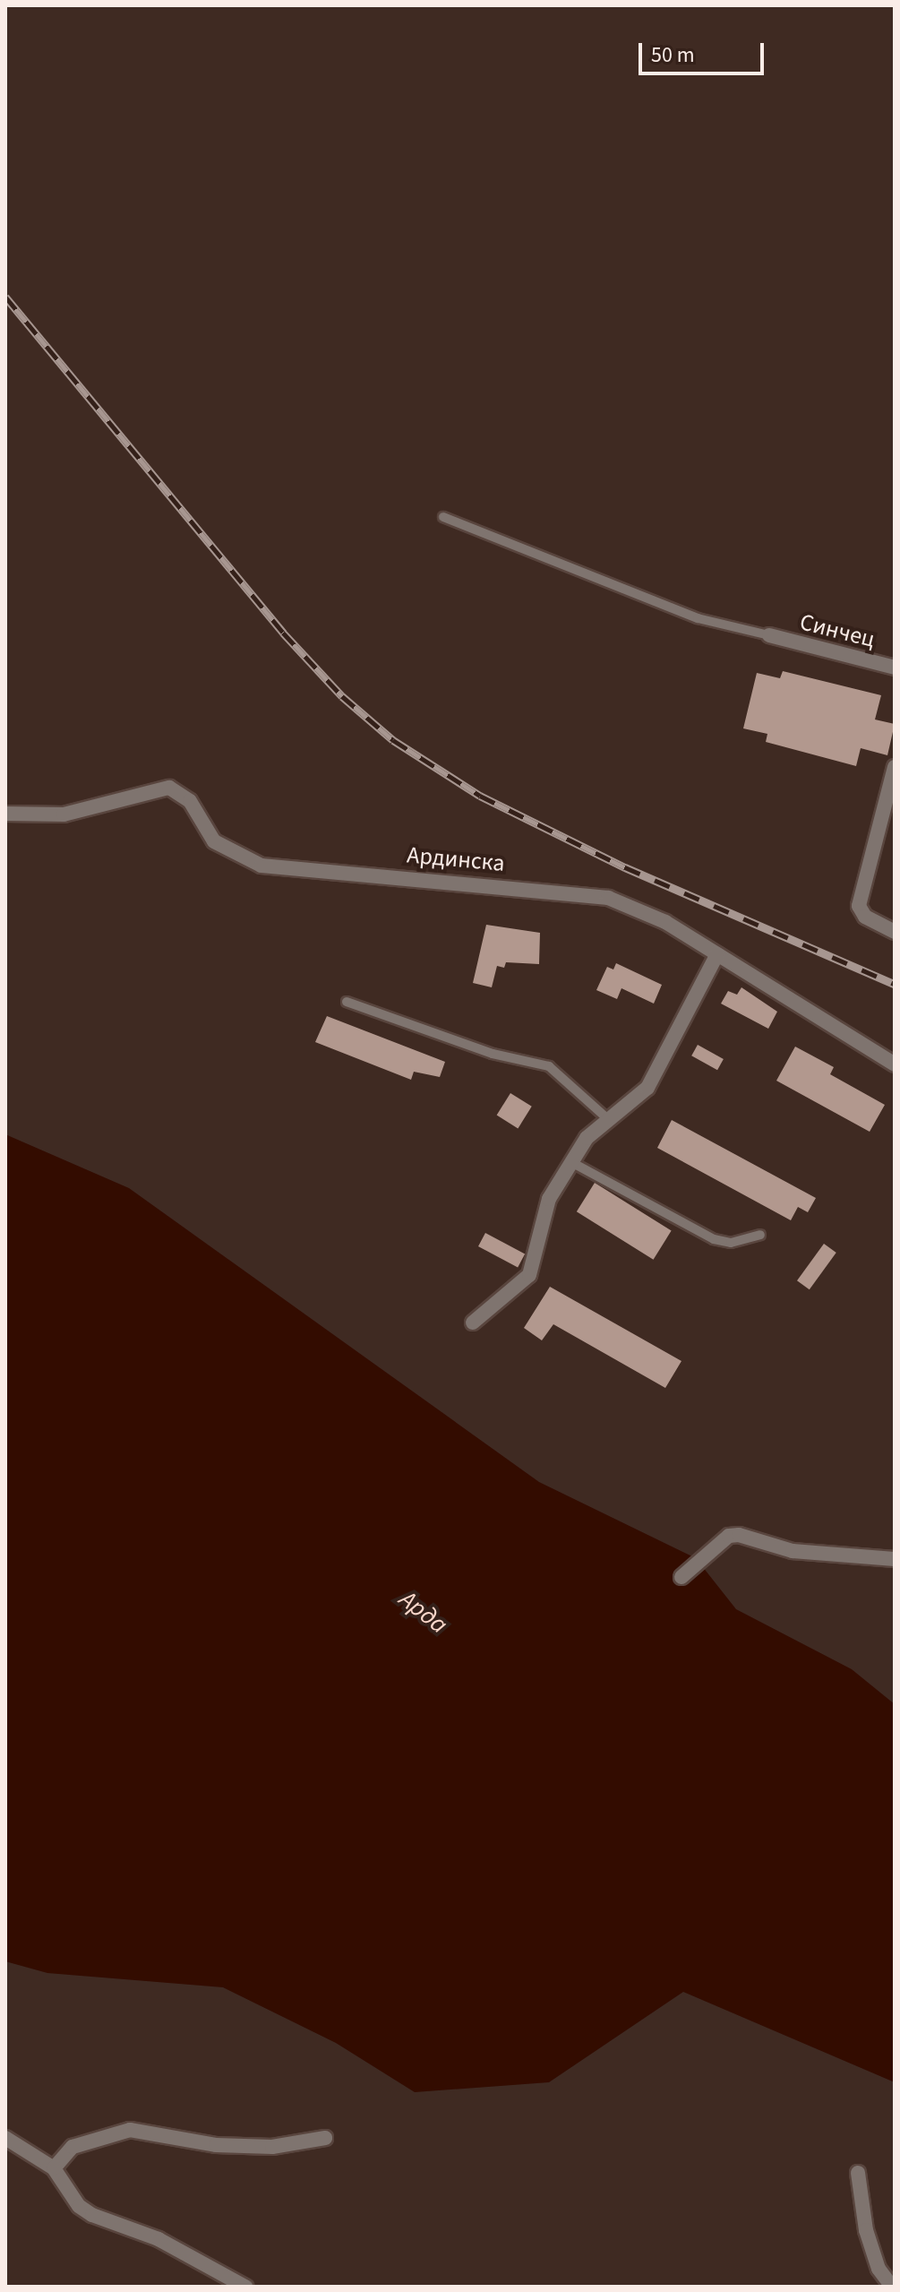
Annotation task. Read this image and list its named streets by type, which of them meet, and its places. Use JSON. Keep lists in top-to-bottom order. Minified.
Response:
{"streets":{"street":["Синчец","Ардинска"]},"water":["Арда"],"scale_bar":"50 m"}
